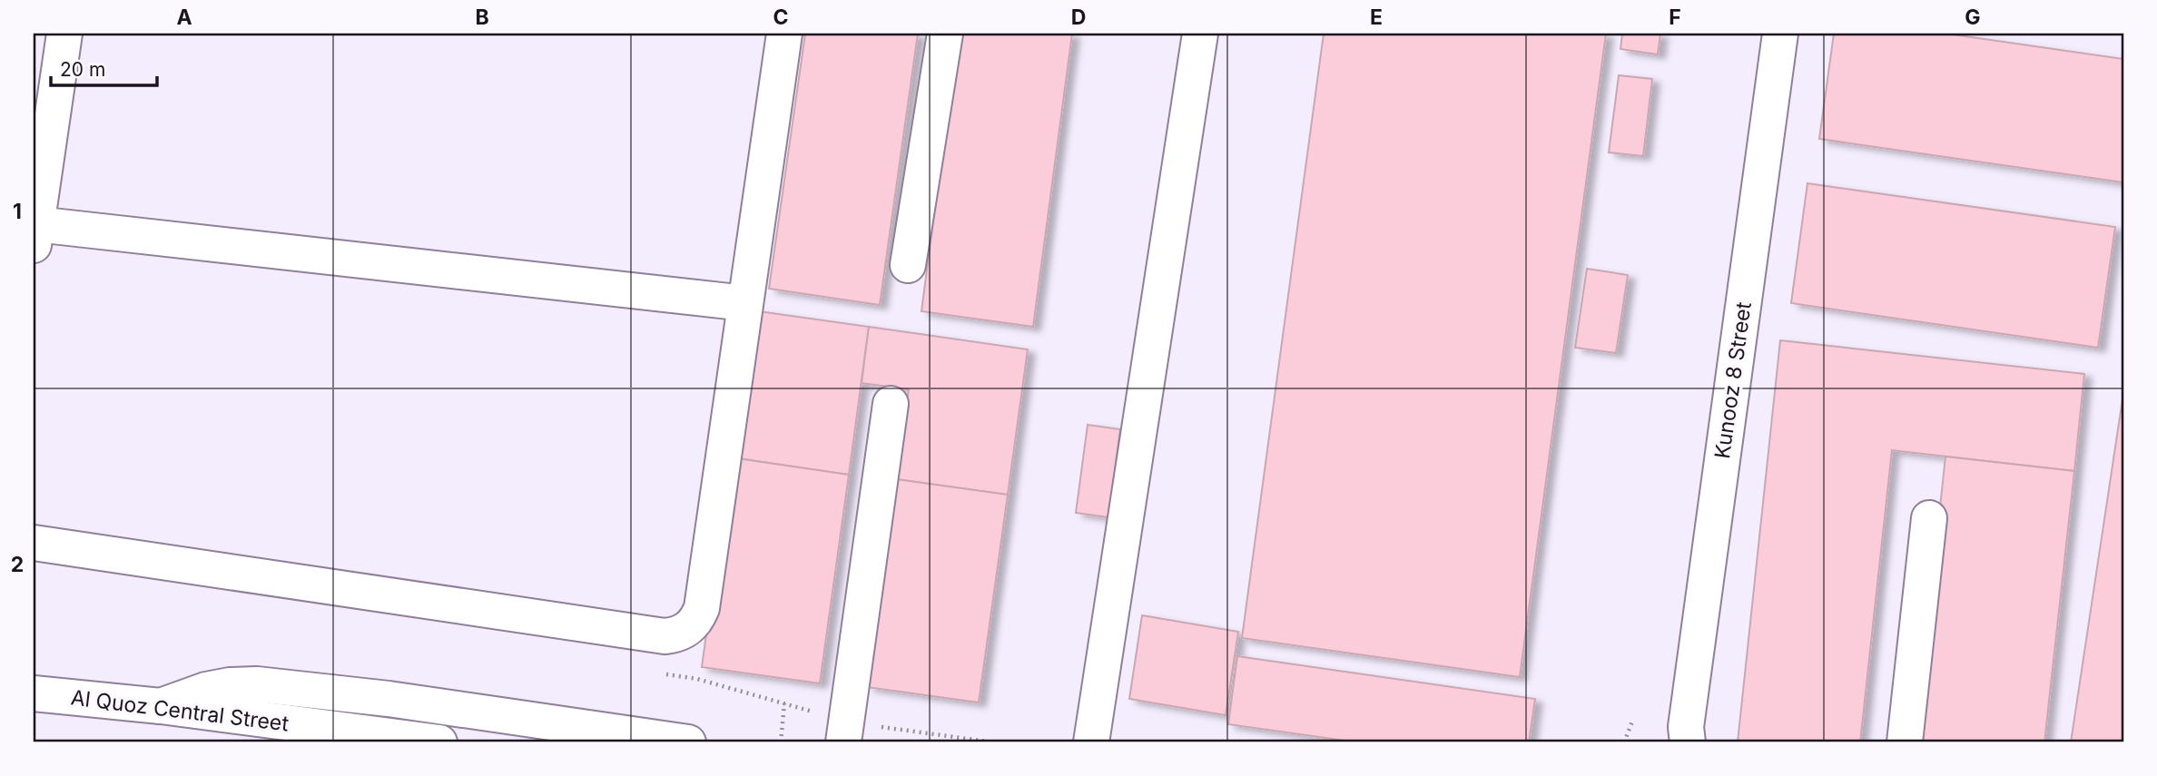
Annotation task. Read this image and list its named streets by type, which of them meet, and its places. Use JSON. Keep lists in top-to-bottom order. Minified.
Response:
{"streets":{"street":["Kunooz 8 Street","Al Quoz Central Street"]},"scale_bar":"20 m","grid":{"columns":["A","B","C","D","E","F","G"],"rows":["1","2"]}}
